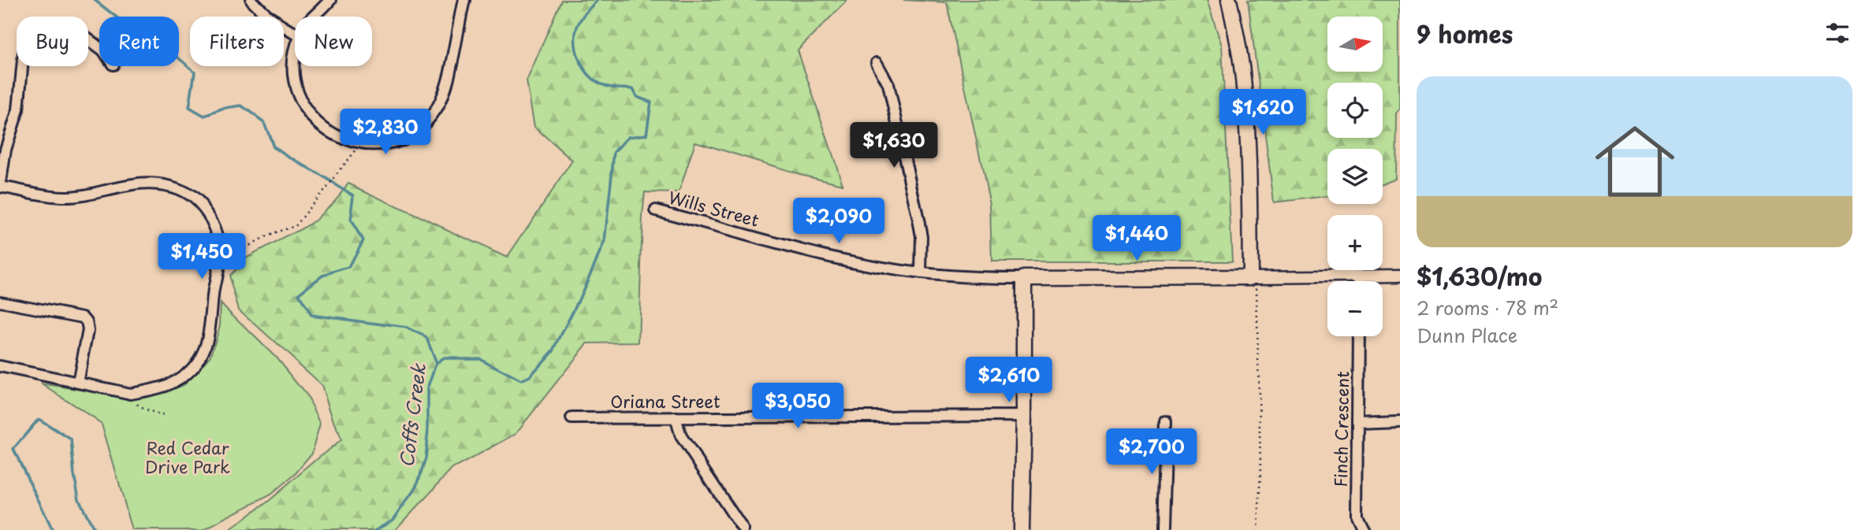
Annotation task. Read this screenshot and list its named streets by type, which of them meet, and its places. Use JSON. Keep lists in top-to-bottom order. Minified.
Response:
{"streets":{"street":["Wills Street","Oriana Street","Finch Crescent"]},"water":["Coffs Creek"],"parks":["Red Cedar Drive Park"],"north":"right","page":{"heading":"9 homes","map_buttons":["+","−"],"chip":["Buy","Rent","Filters","New"],"list":[{"name":"$1,630/mo","note":"2 rooms · 78 m² · Dunn Place"}],"price":["$1,620","$2,830","$1,630","$2,090","$1,440","$1,450","$2,610","$3,050","$2,700"]}}
